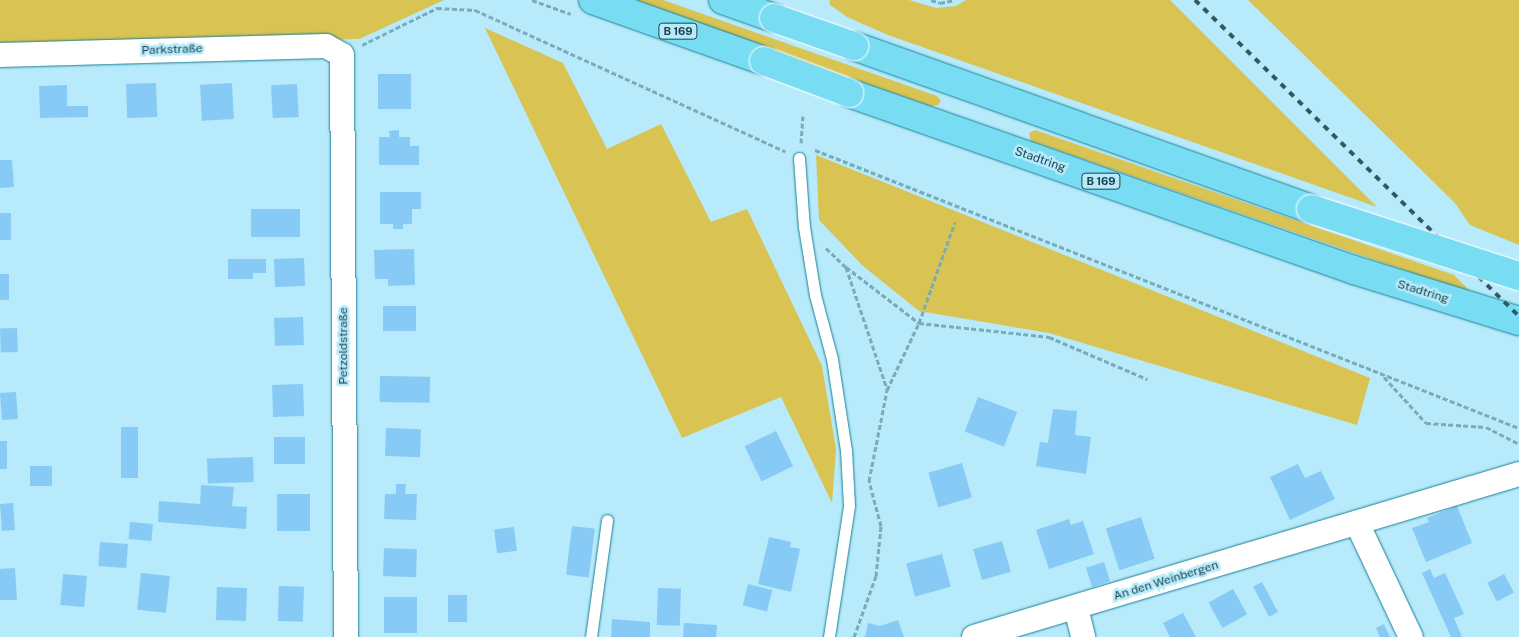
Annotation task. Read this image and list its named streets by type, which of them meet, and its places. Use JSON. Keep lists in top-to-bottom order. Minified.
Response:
{"streets":{"main road":["B 169","Stadtring"],"street":["Parkstraße","Petzoldstraße","An den Weinbergen"]},"crossings":[["Parkstraße","Petzoldstraße"]]}
